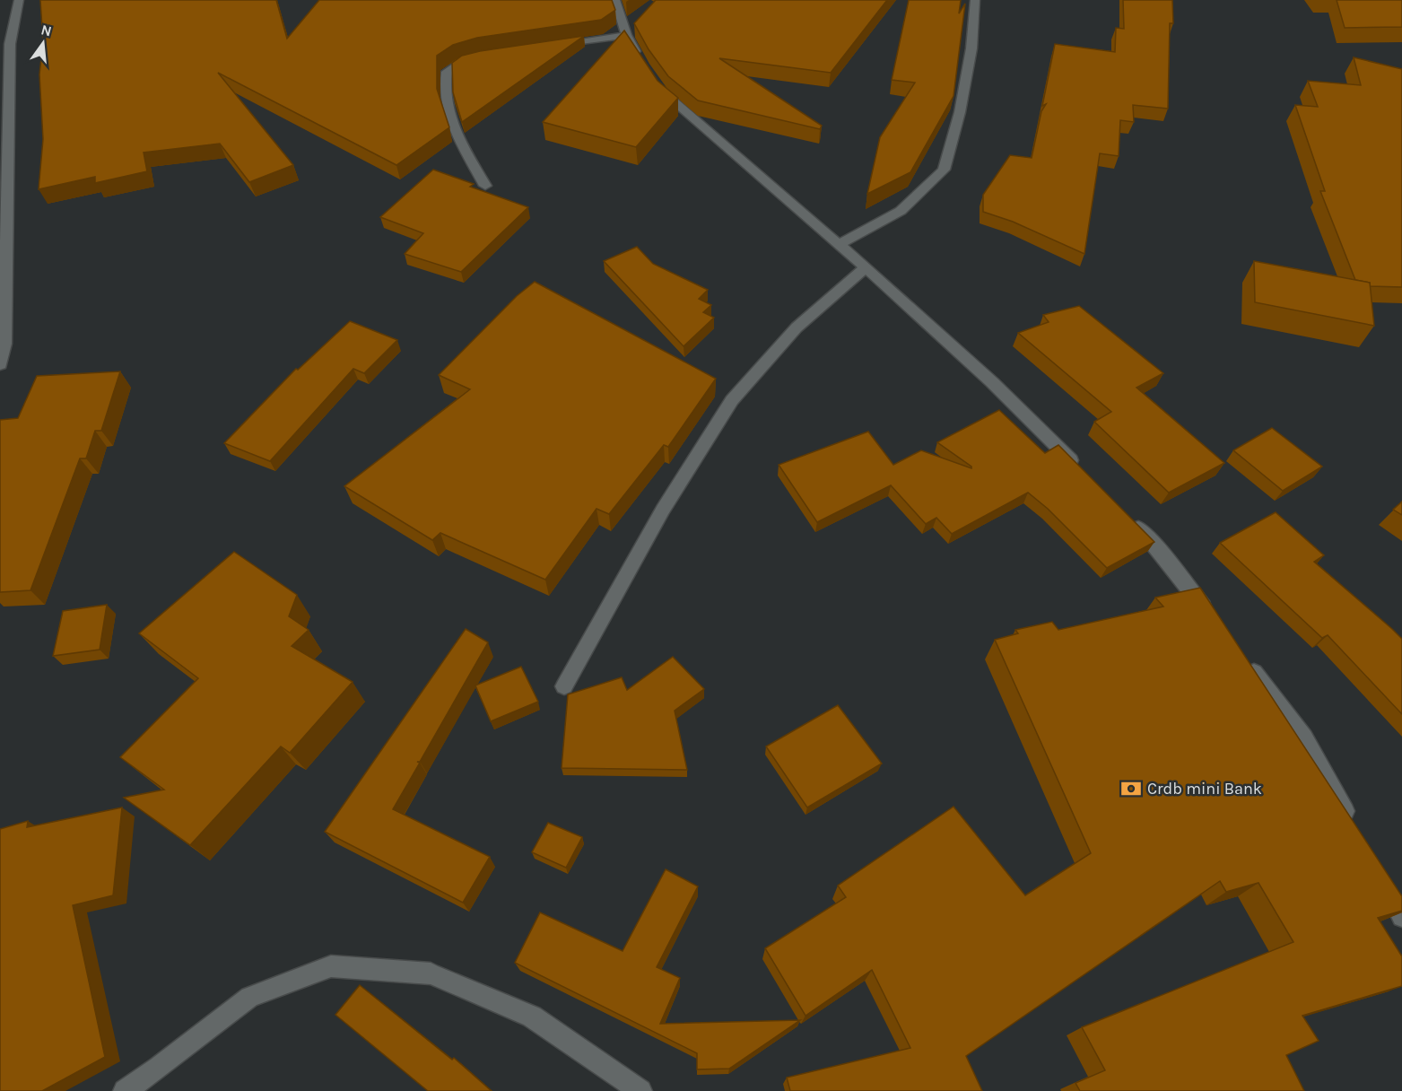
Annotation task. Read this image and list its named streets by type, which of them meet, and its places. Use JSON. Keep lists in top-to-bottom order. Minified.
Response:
{"places":{"bank":["Crdb mini Bank"]},"north":"top"}
